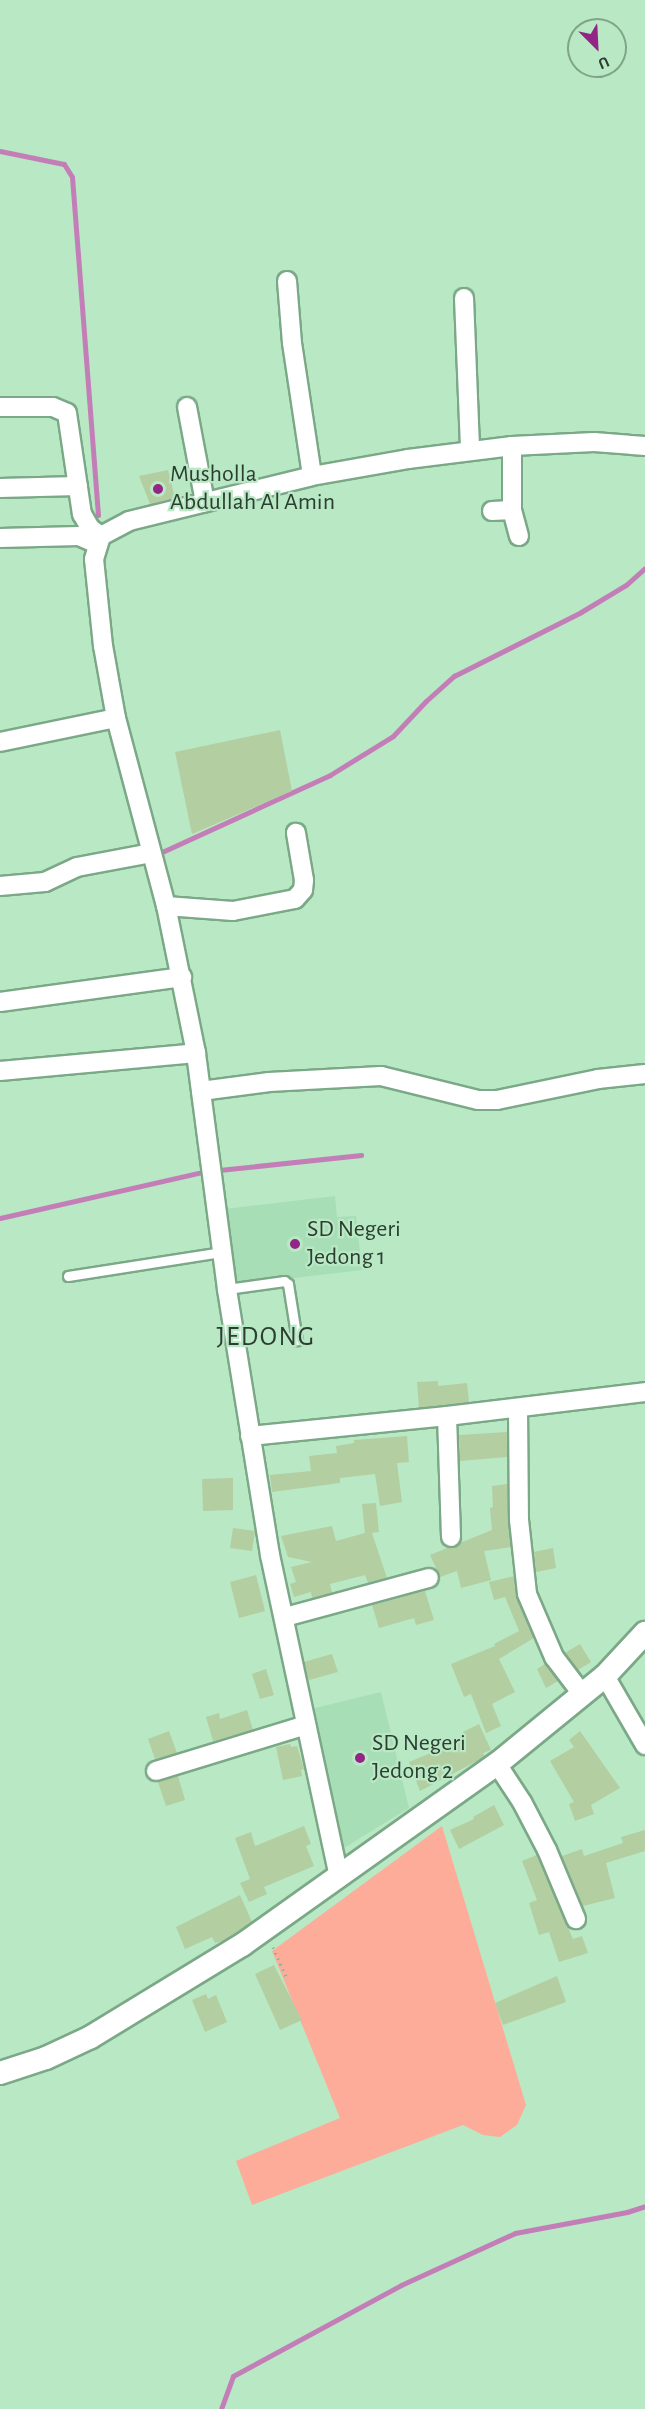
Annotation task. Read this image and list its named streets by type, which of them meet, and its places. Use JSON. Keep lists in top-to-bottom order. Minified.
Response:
{"districts":["JEDONG"],"places":["Musholla Abdullah Al Amin","SD Negeri Jedong 1","SD Negeri Jedong 2"],"north":"bottom right"}
